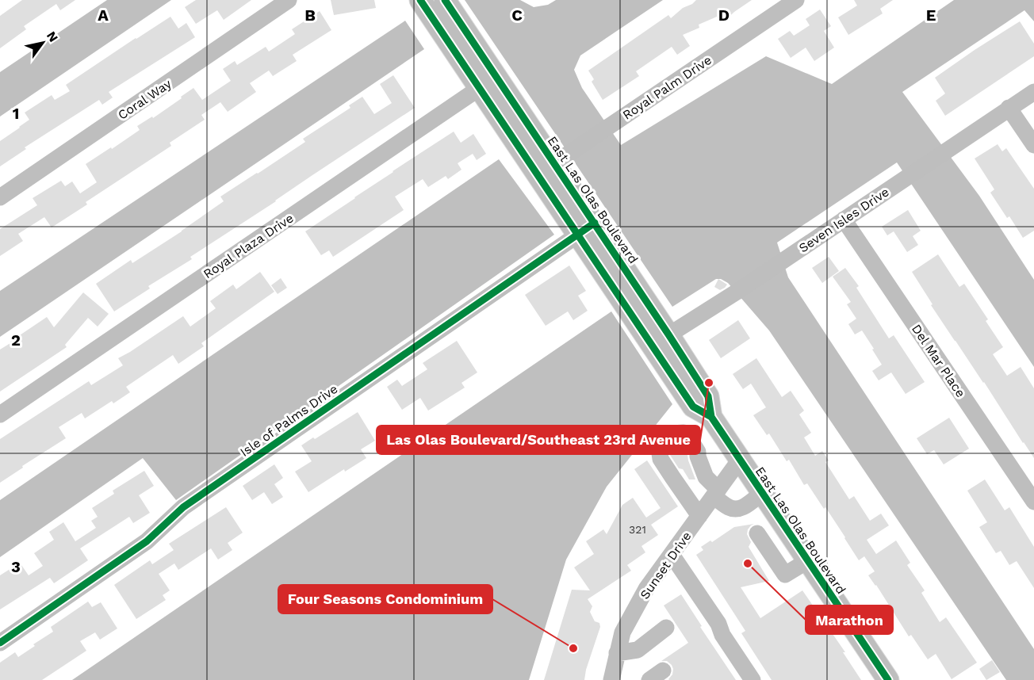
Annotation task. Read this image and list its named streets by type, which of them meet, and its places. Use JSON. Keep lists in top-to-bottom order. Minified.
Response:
{"streets":{"main road":["East Las Olas Boulevard"],"street":["Royal Palm Drive","Coral Way","Seven Isles Drive","Royal Plaza Drive","Del Mar Place","Isle of Palms Drive","Sunset Drive"]},"crossings":[["Royal Palm Drive","East Las Olas Boulevard"],["East Las Olas Boulevard","Seven Isles Drive"],["East Las Olas Boulevard","Royal Plaza Drive"],["East Las Olas Boulevard","Isle of Palms Drive"],["East Las Olas Boulevard","Sunset Drive"],["Seven Isles Drive","Del Mar Place"]],"places":["Las Olas Boulevard/Southeast 23rd Avenue","Marathon","Four Seasons Condominium"],"house_numbers":["321"],"north":"top right","grid":{"columns":["A","B","C","D","E"],"rows":["1","2","3"]}}
